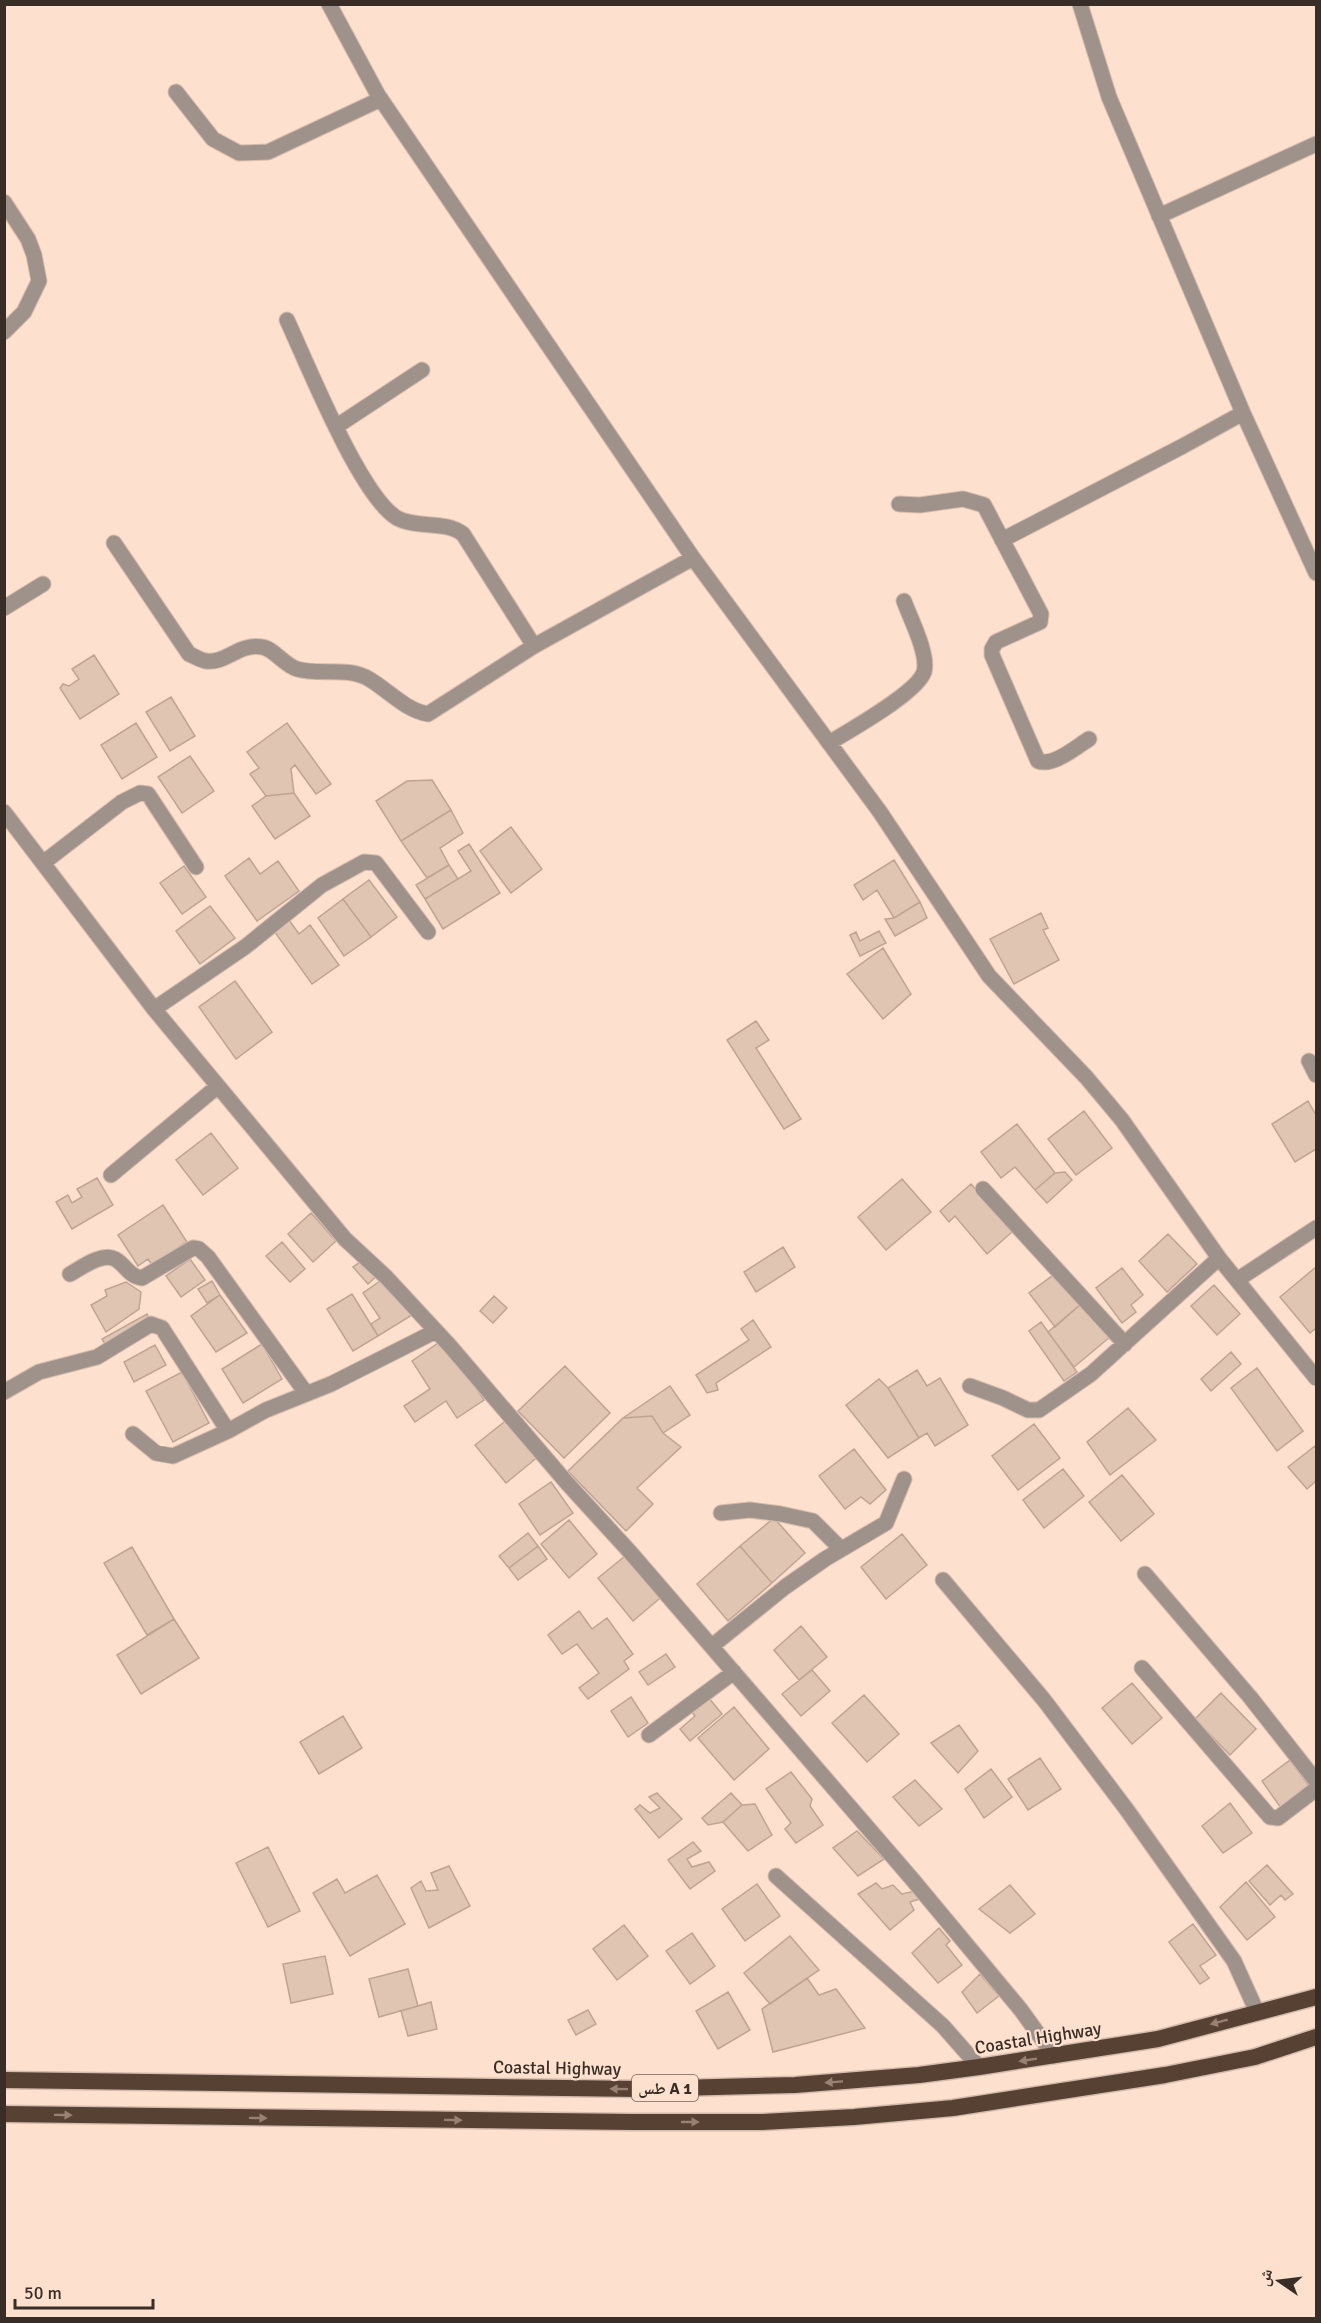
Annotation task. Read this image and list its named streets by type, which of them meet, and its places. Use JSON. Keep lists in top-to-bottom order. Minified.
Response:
{"streets":{"highway":["Coastal Highway","طس A 1"]},"scale_bar":"50 m","north":"left"}
